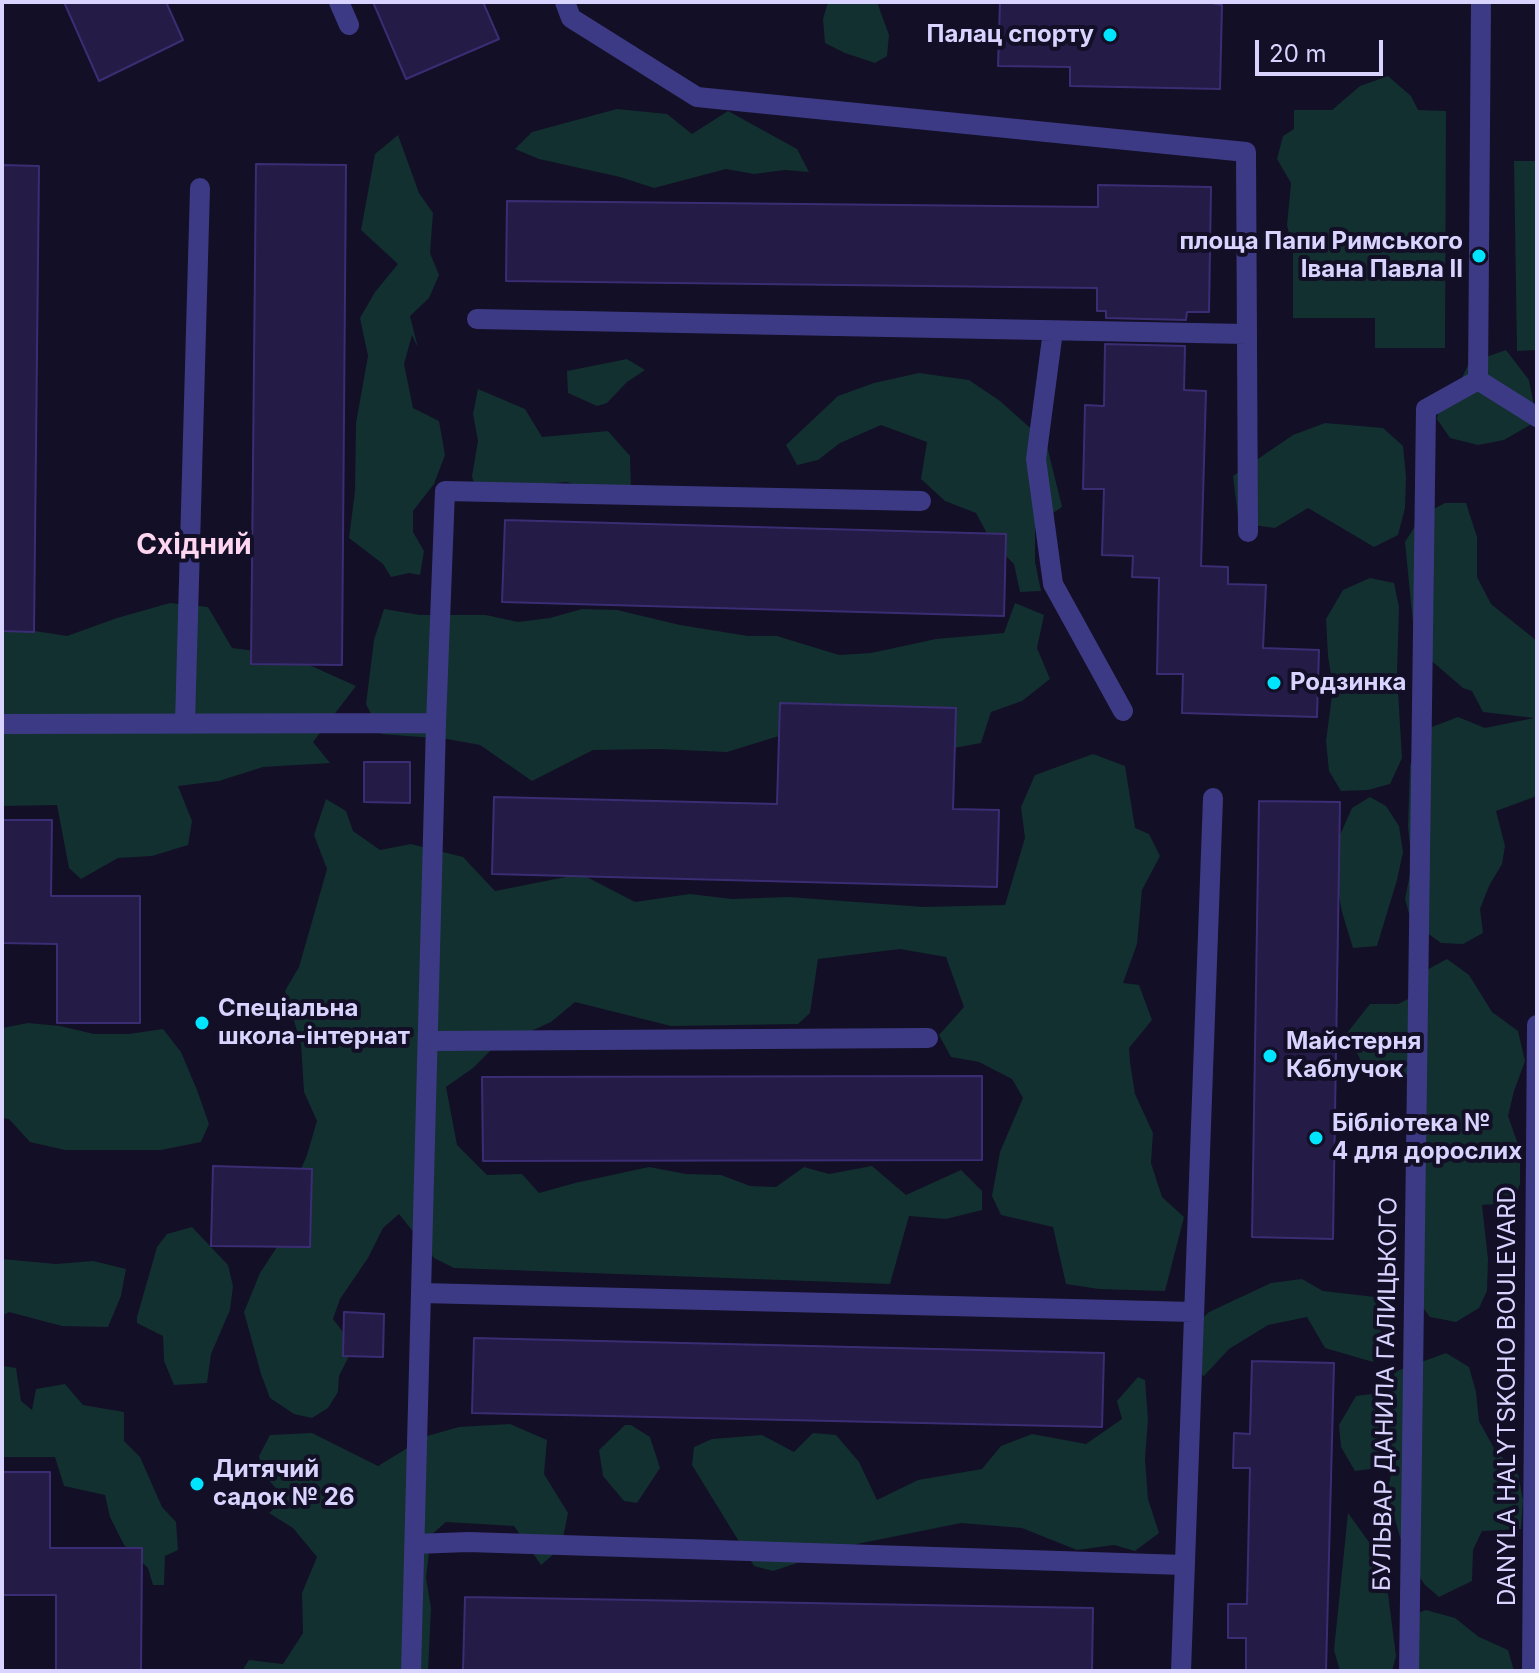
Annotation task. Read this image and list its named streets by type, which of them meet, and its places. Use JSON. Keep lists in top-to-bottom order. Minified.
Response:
{"streets":{"street":["БУЛЬВАР ДАНИЛА ГАЛИЦЬКОГО","DANYLA HALYTSKOHO BOULEVARD"]},"districts":["Східний"],"places":["Палац спорту","площа Папи Римського Івана Павла ІІ","Родзинка","Спеціальна школа-інтернат","Майстерня Каблучок","Бібліотека № 4 для дорослих","Дитячий садок № 26"],"scale_bar":"20 m"}
